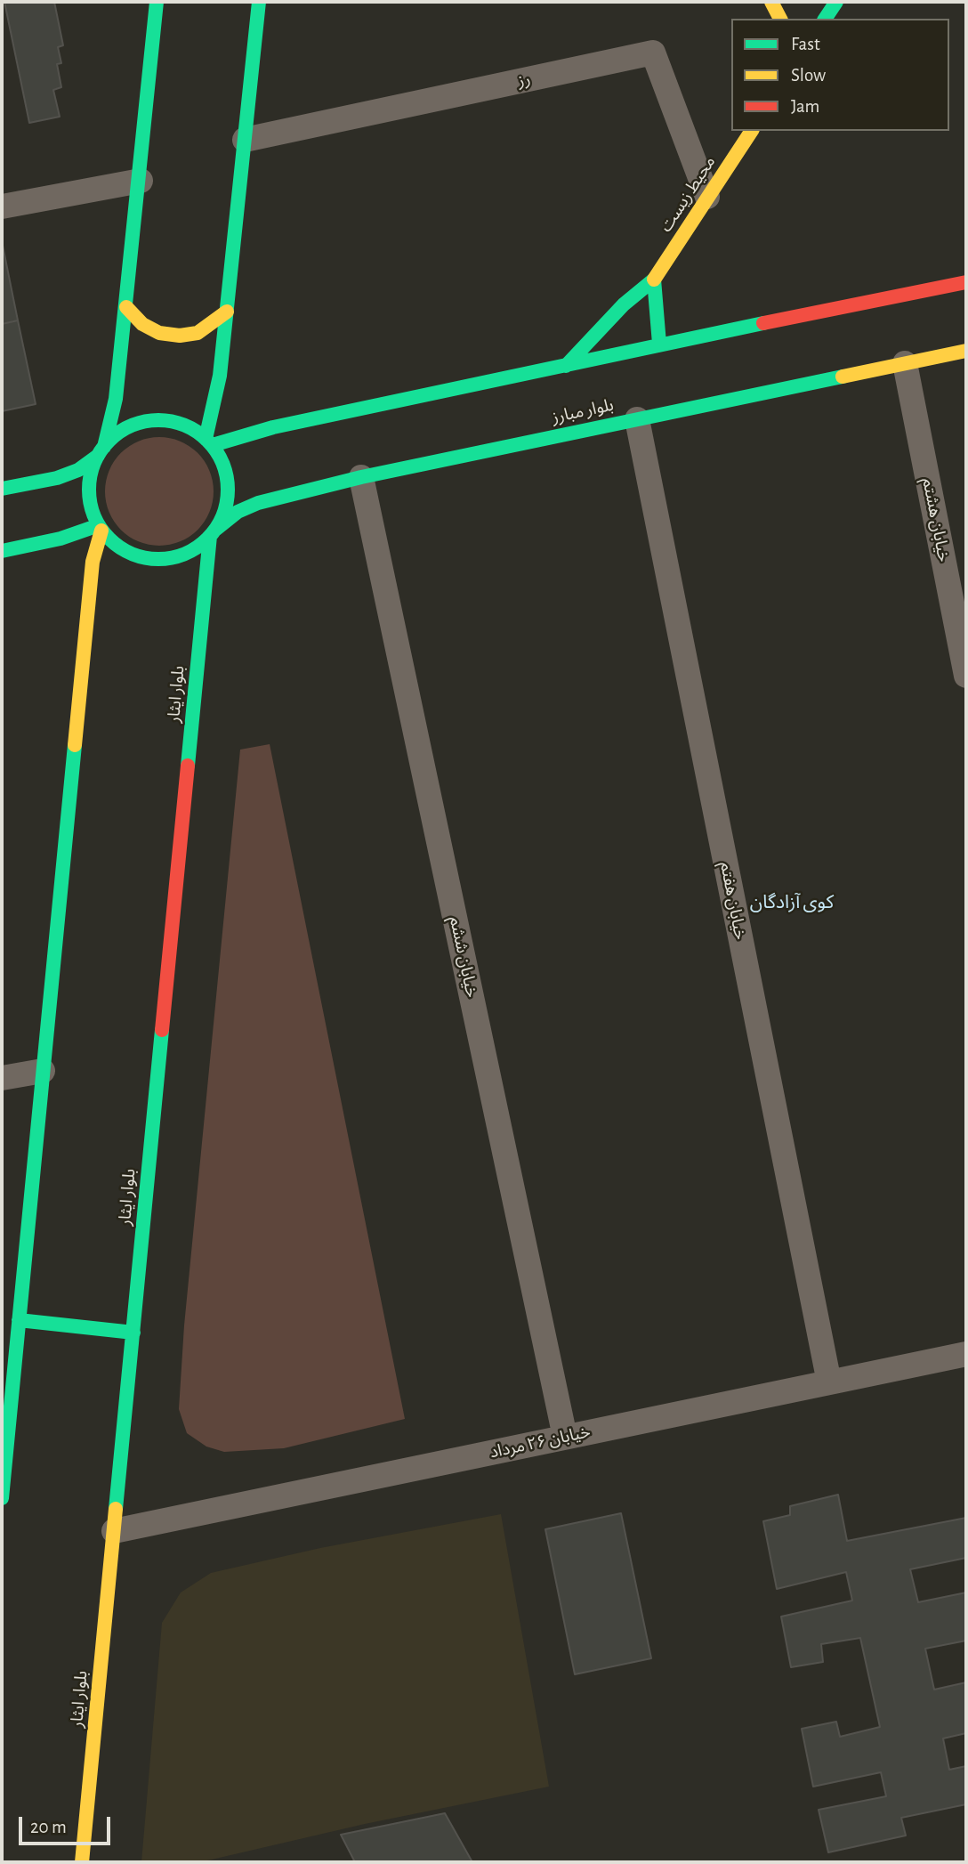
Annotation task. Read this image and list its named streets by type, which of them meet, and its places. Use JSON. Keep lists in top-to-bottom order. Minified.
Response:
{"streets":{"main road":["محیط زیست","بلوار مبارز","بلوار ایثار"],"street":["رز","خیابان هشتم","خیابان هفتم","خیابان ششم","خیابان ۲۶ مرداد"]},"crossings":[["رز","محیط زیست"],["بلوار مبارز","خیابان هشتم"],["بلوار مبارز","بلوار ایثار"],["بلوار مبارز","خیابان هفتم"],["بلوار مبارز","خیابان ششم"],["بلوار ایثار","خیابان ۲۶ مرداد"],["خیابان هفتم","خیابان ۲۶ مرداد"],["خیابان ششم","خیابان ۲۶ مرداد"]],"districts":["کوی آزادگان"],"legend":["Fast","Slow","Jam"],"scale_bar":"20 m"}
